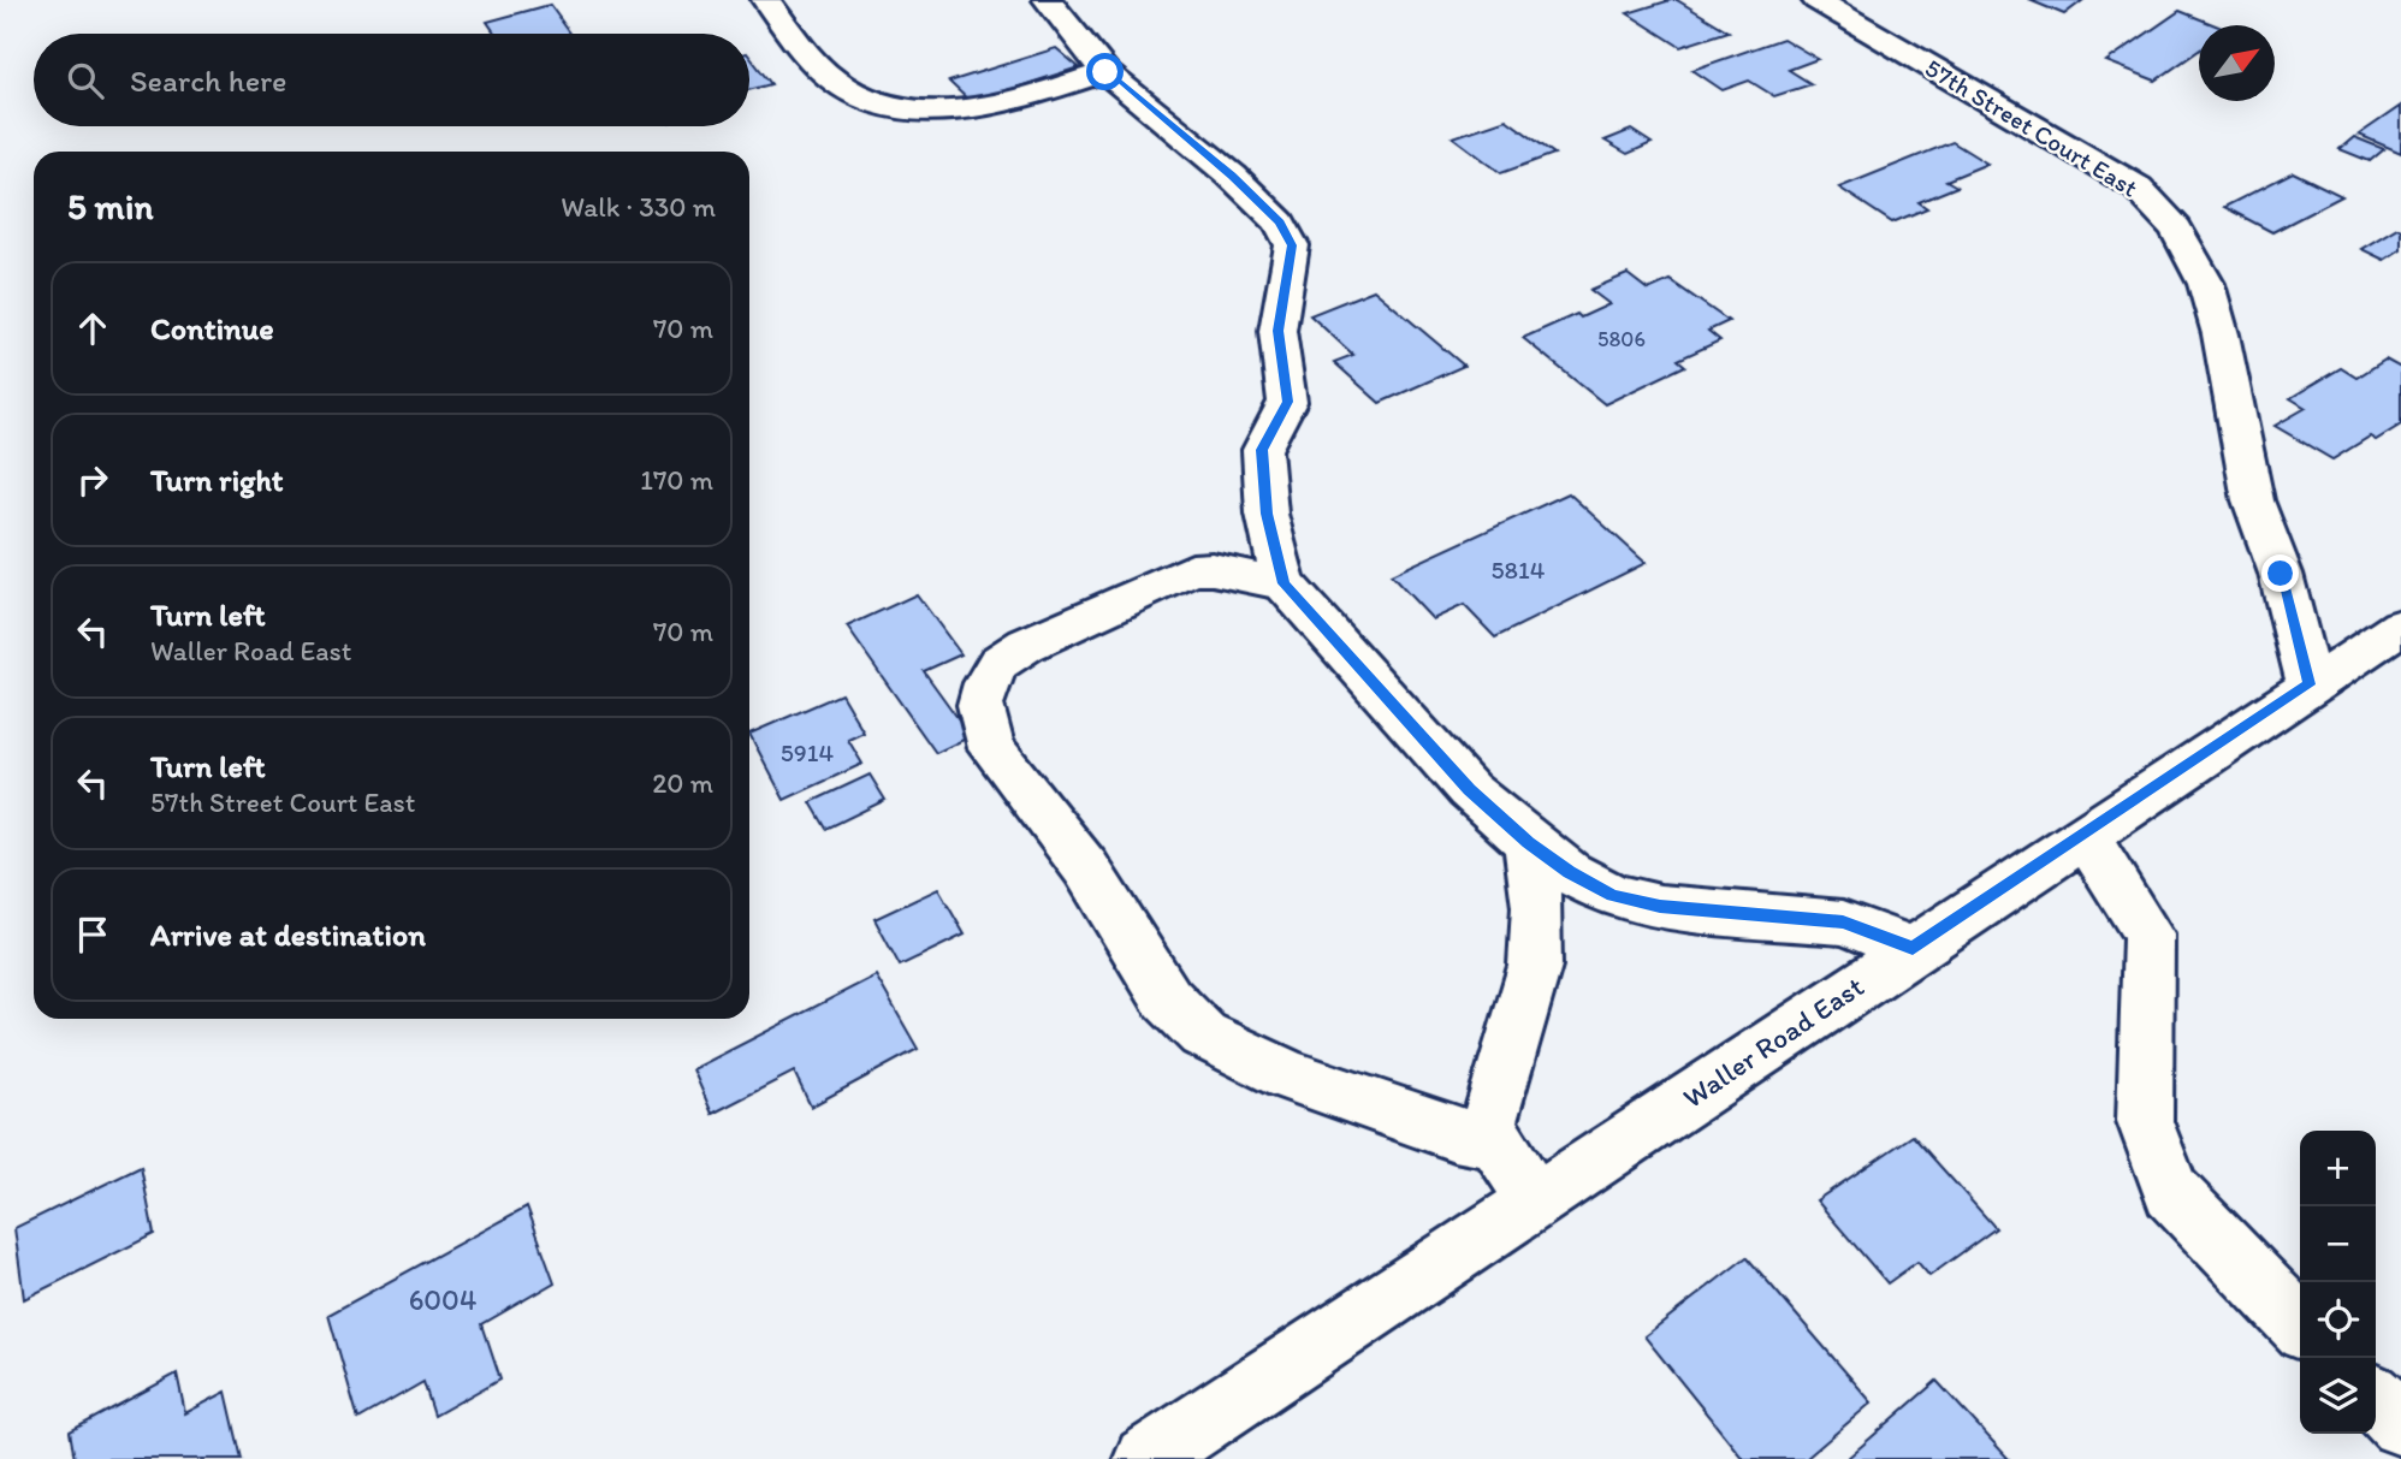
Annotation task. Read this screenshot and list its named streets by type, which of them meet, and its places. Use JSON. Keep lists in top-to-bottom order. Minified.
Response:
{"streets":{"street":["57th Street Court East","Waller Road East"]},"crossings":[["57th Street Court East","Waller Road East"]],"house_numbers":["5806","5814","5914","6004"],"north":"top right","page":{"search":"Search here","heading":["5 min","Walk · 330 m"],"list":[["Continue","70 m"],["Turn right","170 m"],["Turn left","Waller Road East","70 m"],["Turn left","57th Street Court East","20 m"],"Arrive at destination"],"map_buttons":["+","−"]}}
